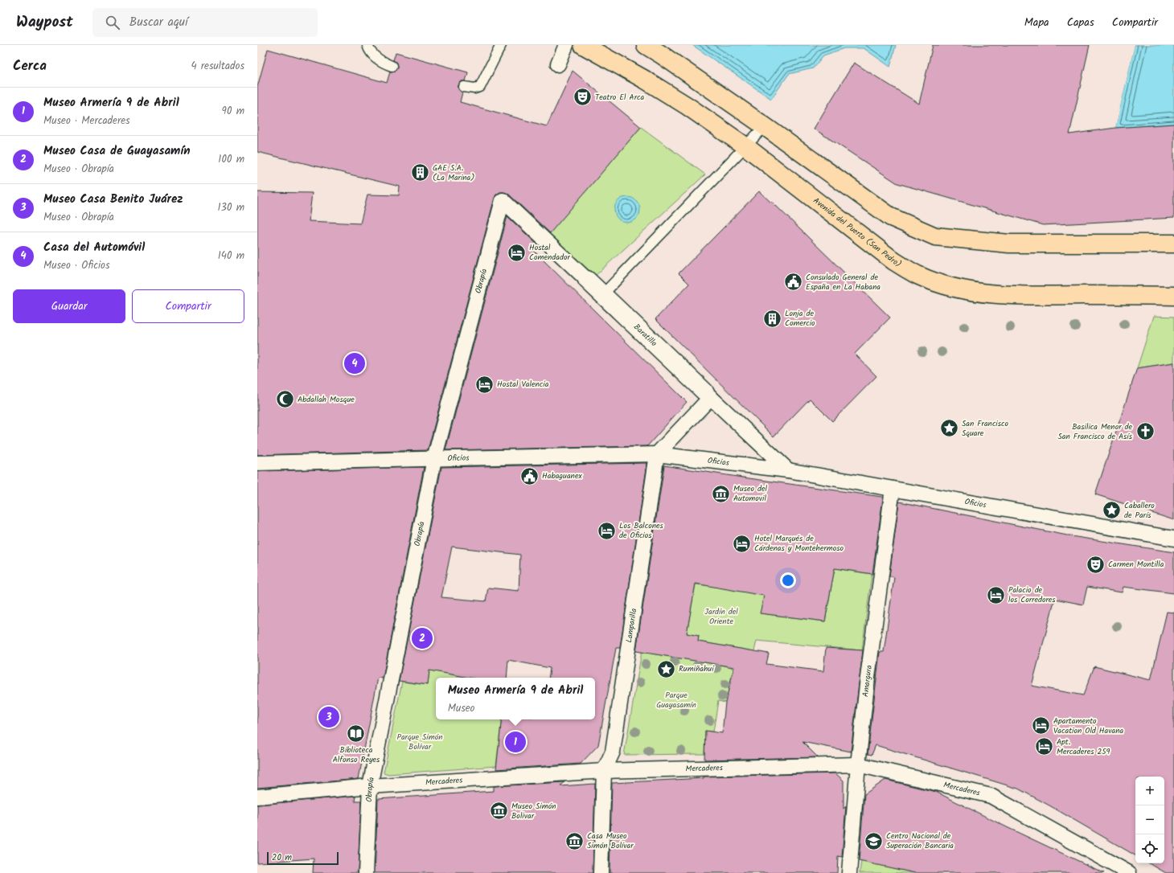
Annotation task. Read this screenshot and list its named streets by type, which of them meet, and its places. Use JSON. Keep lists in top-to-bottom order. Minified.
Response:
{"streets":{"main road":["Avenida del Puerto (San Pedro)"],"street":["Obrapía","Baratillo","Oficios","Lamparilla","Amargura","Mercaderes"]},"crossings":[["Obrapía","Baratillo"],["Obrapía","Oficios"],["Obrapía","Mercaderes"],["Baratillo","Oficios"],["Oficios","Lamparilla"],["Oficios","Amargura"],["Lamparilla","Mercaderes"],["Amargura","Mercaderes"]],"parks":["Jardín del Oriente","Parque Guayasamín","Parque Simón Bolívar"],"places":{"theatre":["Teatro El Arca","Carmen Montilla"],"building":["GAE S.A. (La Marina)","Lonja de Comercio"],"hotel":["Hostal Comendador","Hostal Valencia","Los Balcones de Oficios","Hotel Marqués de Cárdenas y Montehermoso","Palacio de los Corredores","Apartamento Vacation Old Havana","Apt. Mercaderes 259"],"public building":["Consulado General de España en La Habana","Habaguanex"],"mosque":["Abdallah Mosque"],"place":["San Francisco Square","Caballero de París","Rumiñahui"],"church":["Basilica Menor de San Francisco de Asís"],"museum":["Museo del Automovil","Museo Simón Bolivar","Casa Museo Simón Bolívar"],"library":["Biblioteca Alfonso Reyes"],"school or university":["Centro Nacional de Superación Bancaria"]},"scale_bar":"20 m","page":{"header":"Waypost","search":"Buscar aquí","nav":["Mapa","Capas","Compartir"],"heading":["Cerca","4 resultados"],"list":[{"mark":"1","name":"Museo Armería 9 de Abril","note":"Museo · Mercaderes","value":"90 m"},{"mark":"2","name":"Museo Casa de Guayasamín","note":"Museo · Obrapía","value":"100 m"},{"mark":"3","name":"Museo Casa Benito Juárez","note":"Museo · Obrapía","value":"130 m"},{"mark":"4","name":"Casa del Automóvil","note":"Museo · Oficios","value":"140 m"}],"buttons":["Guardar","Compartir"],"pins":["4","2","3","1"],"popup":["Museo Armería 9 de Abril","Museo"],"map_buttons":["+","−"],"scale":"20 m"}}
